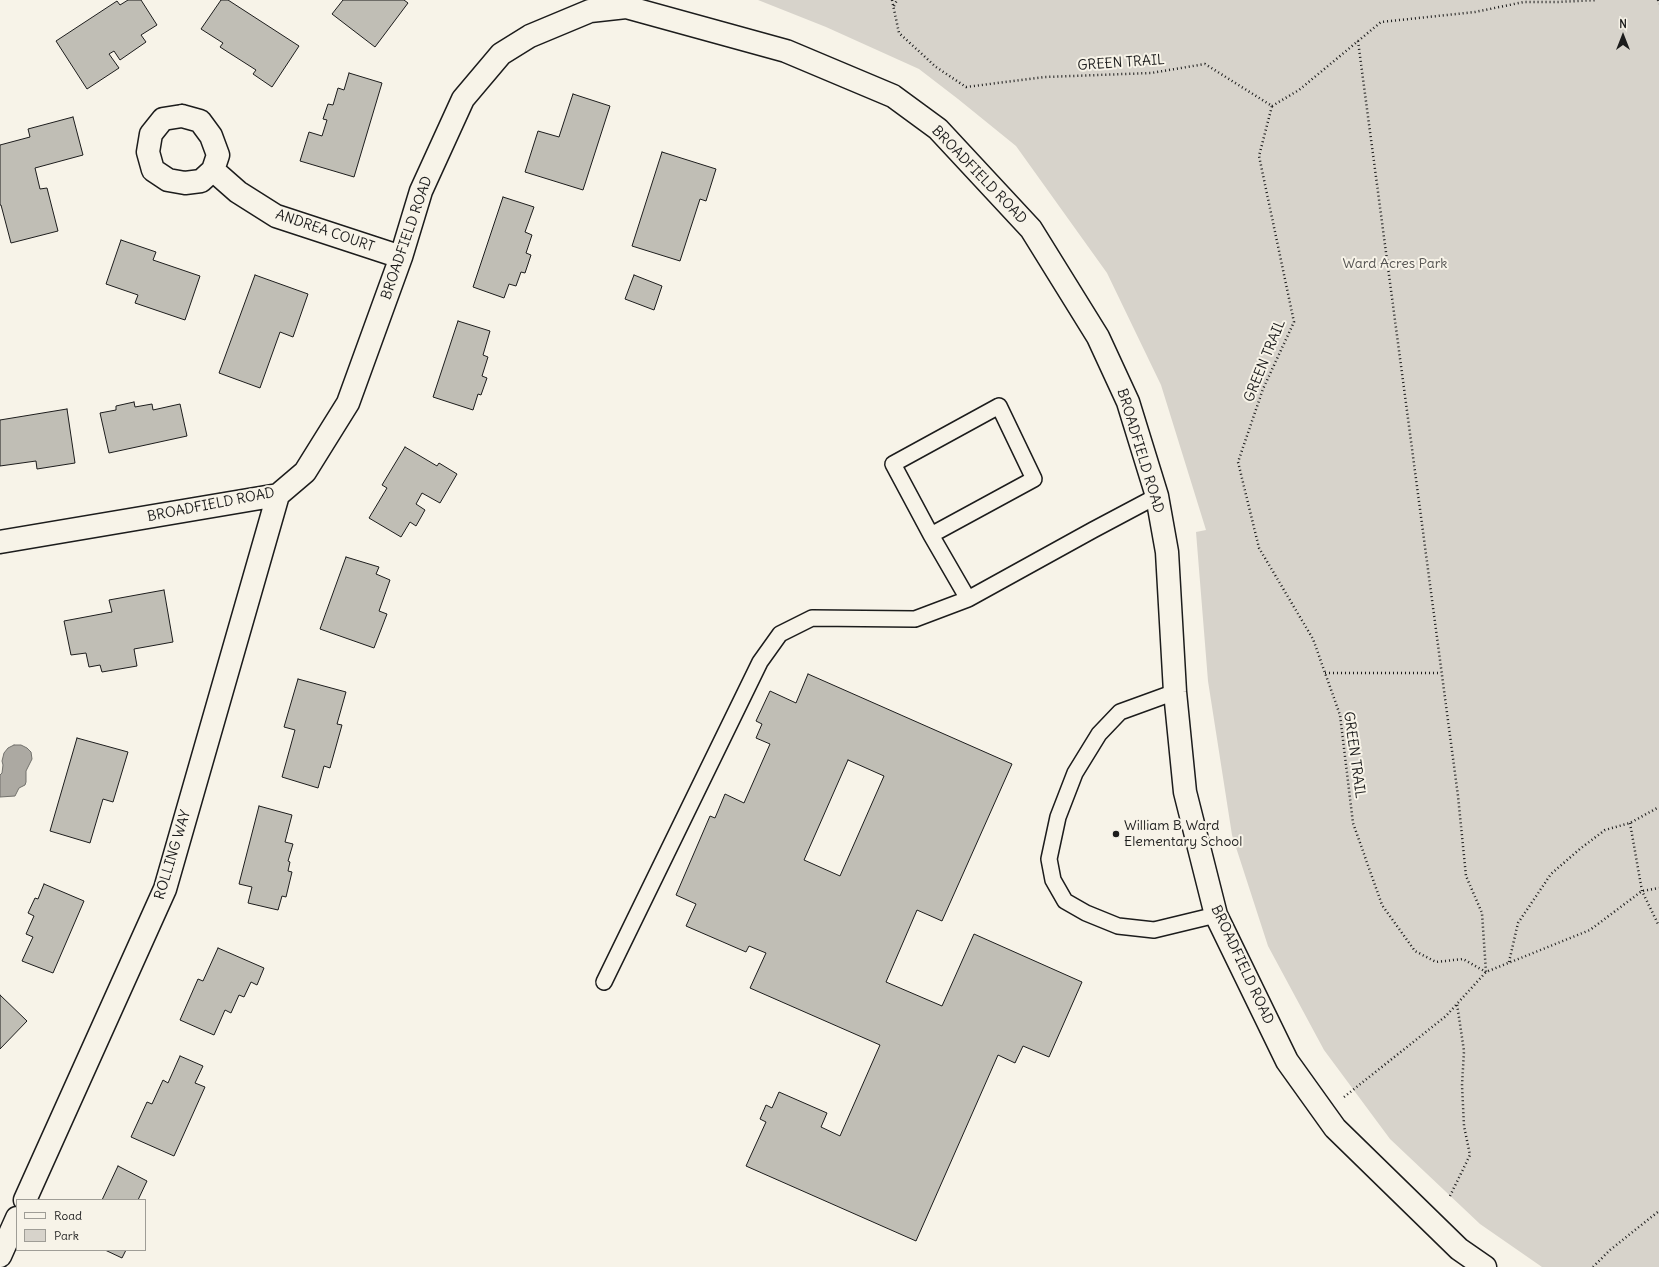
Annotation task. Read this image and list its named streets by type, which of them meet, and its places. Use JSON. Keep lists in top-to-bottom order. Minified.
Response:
{"streets":{"street":["BROADFIELD ROAD","ANDREA COURT","ROLLING WAY"],"path":["GREEN TRAIL"]},"crossings":[["BROADFIELD ROAD","ANDREA COURT"],["BROADFIELD ROAD","ROLLING WAY"]],"parks":["Ward Acres Park"],"places":["William B Ward Elementary School"],"legend":["Road","Park"],"north":"top"}
